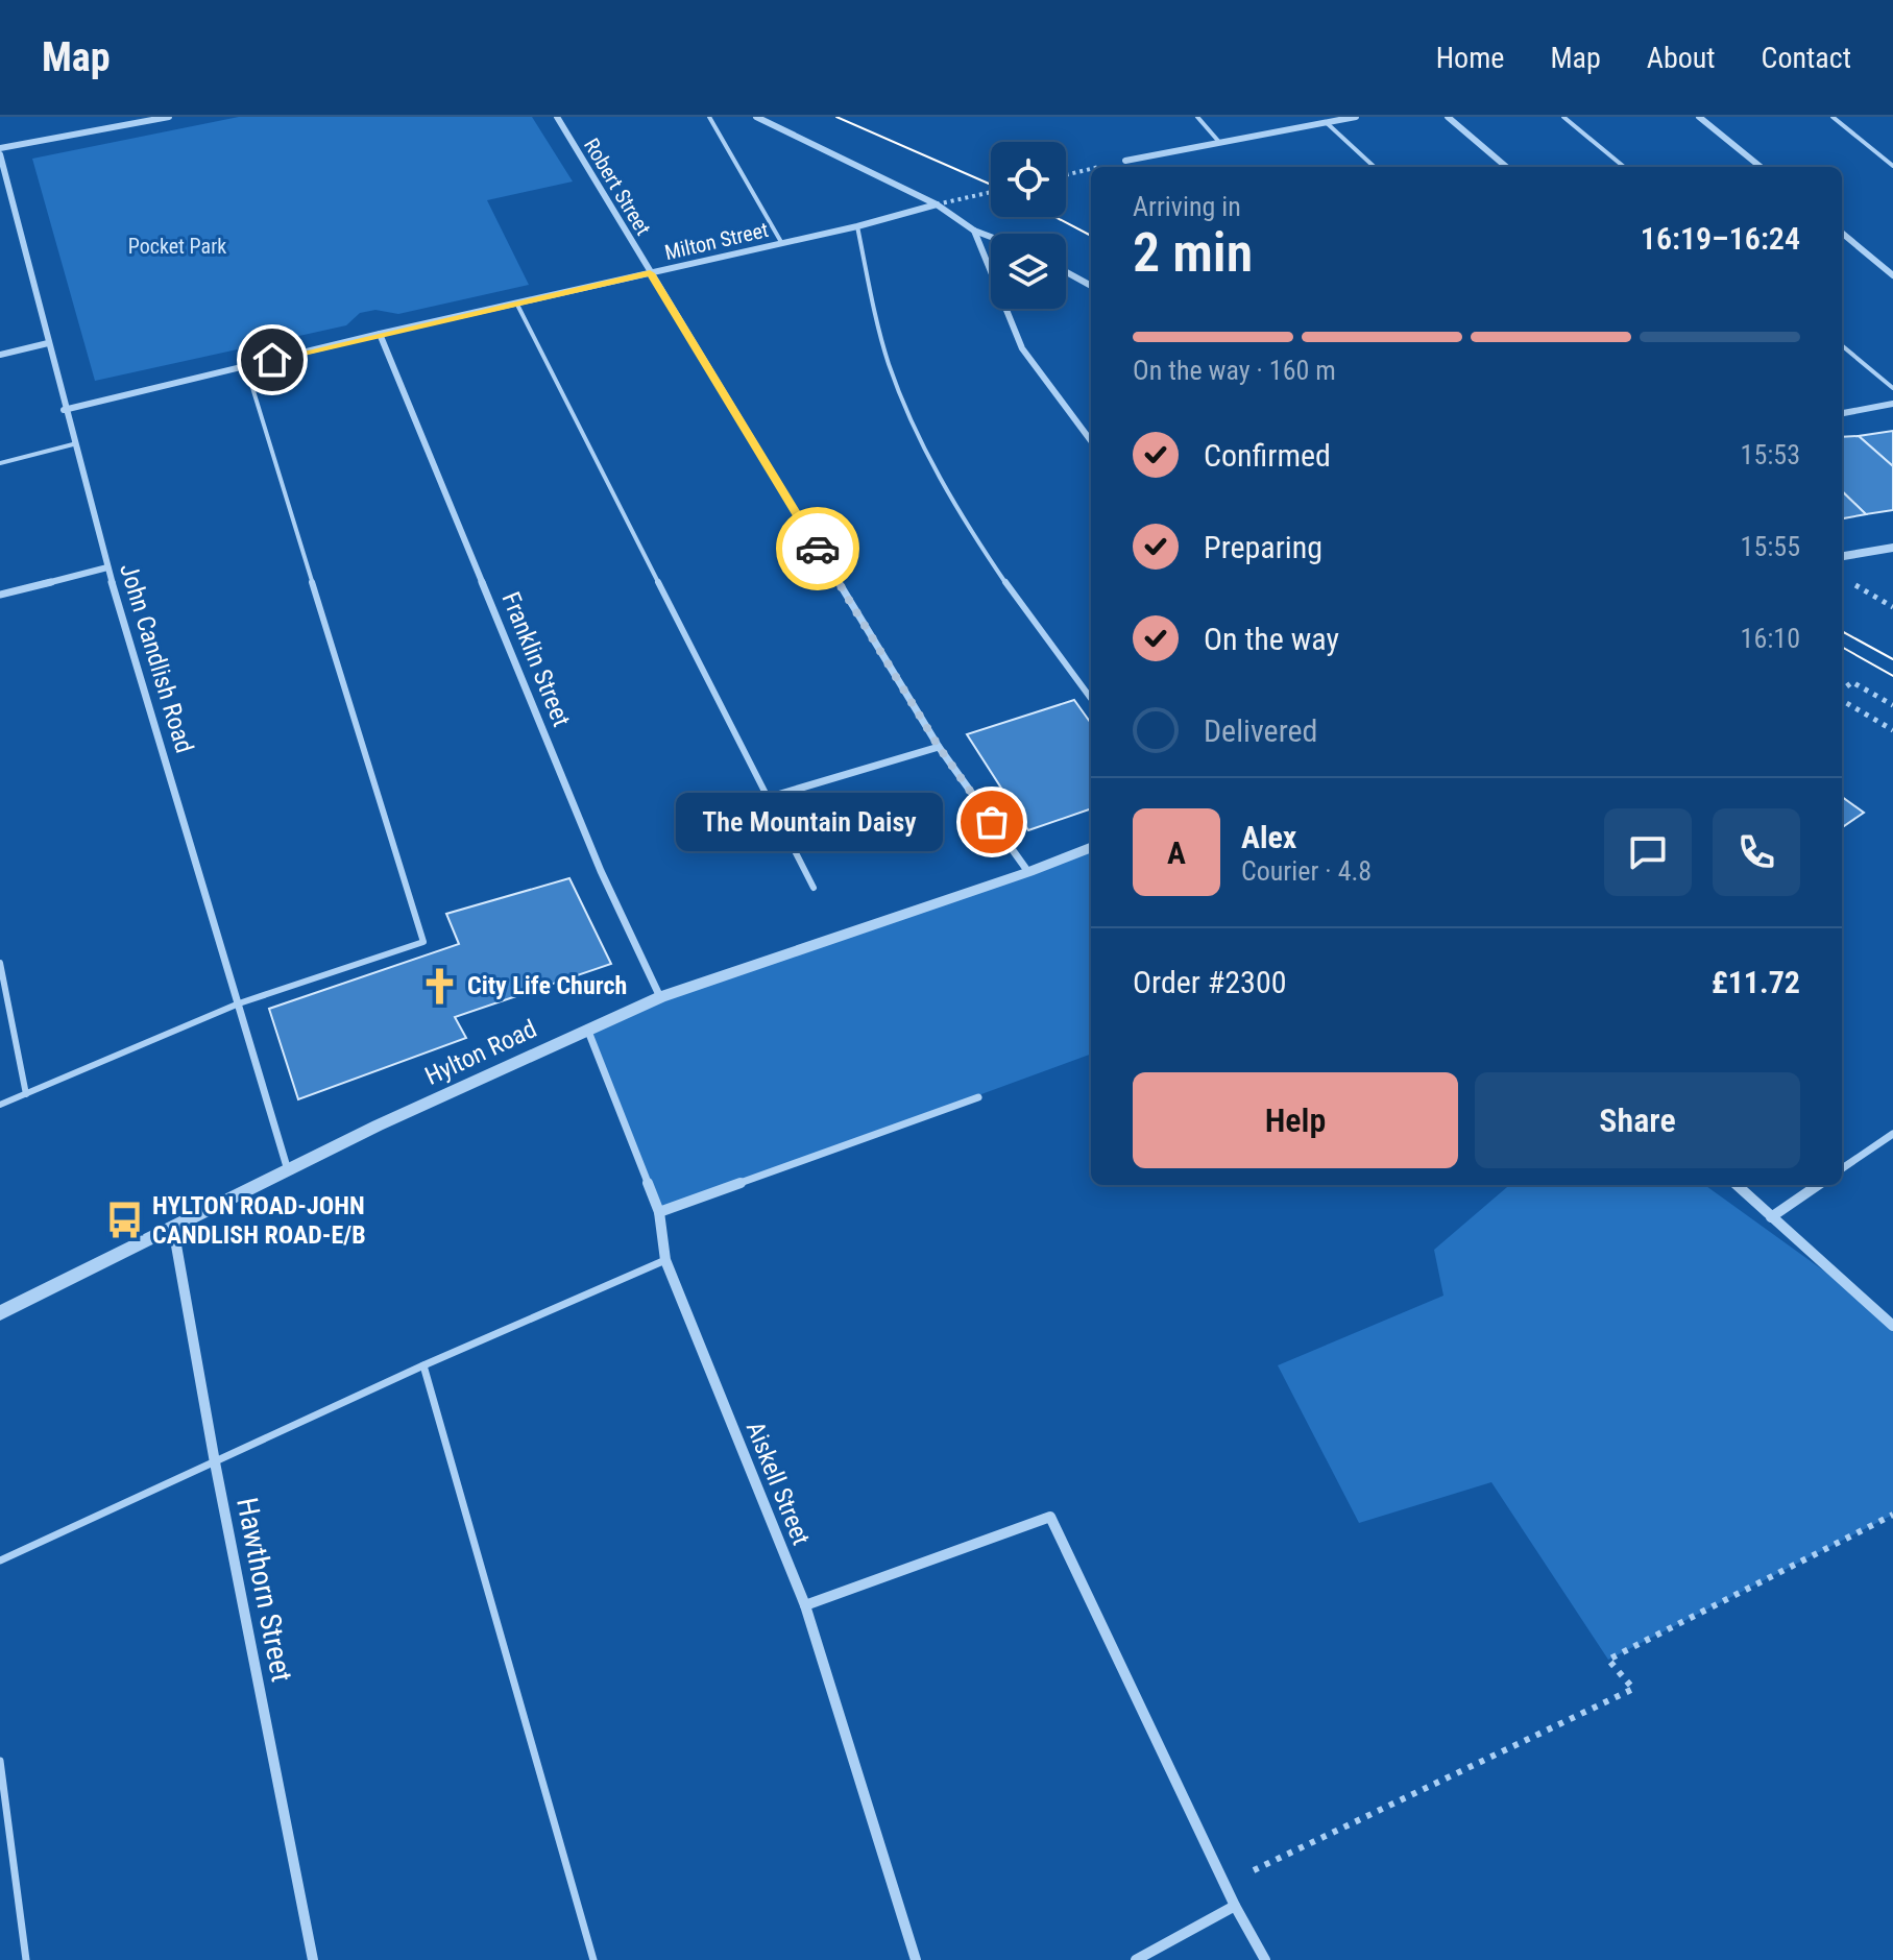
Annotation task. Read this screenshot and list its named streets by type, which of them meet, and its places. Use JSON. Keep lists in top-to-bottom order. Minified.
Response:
{"streets":{"street":["Robert Street","Milton Street","John Candlish Road","Franklin Street","Hylton Road","Aiskell Street","Hawthorn Street"]},"crossings":[["Robert Street","Milton Street"],["Robert Street","Hylton Road"],["Milton Street","John Candlish Road"],["Milton Street","Franklin Street"],["John Candlish Road","Hylton Road"],["Franklin Street","Hylton Road"],["Hylton Road","Aiskell Street"],["Hylton Road","Hawthorn Street"]],"parks":["Pocket Park"],"places":{"other":["The Mountain Daisy"],"church":["City Life Church"],"bus stop":["HYLTON ROAD-JOHN CANDLISH ROAD-E/B"]},"page":{"header":"Map","nav":["Home","Map","About","Contact"],"heading":["2 min","Arriving in","16:19–16:24"],"panel":["Alex","Courier · 4.8","Order #2300","£11.72"],"bar":"On the way · 160 m","list":[["Confirmed","15:53"],["Preparing","15:55"],["On the way","16:10"],"Delivered"],"bubble":"The Mountain Daisy","round":"A","buttons":["Help","Share"]}}
